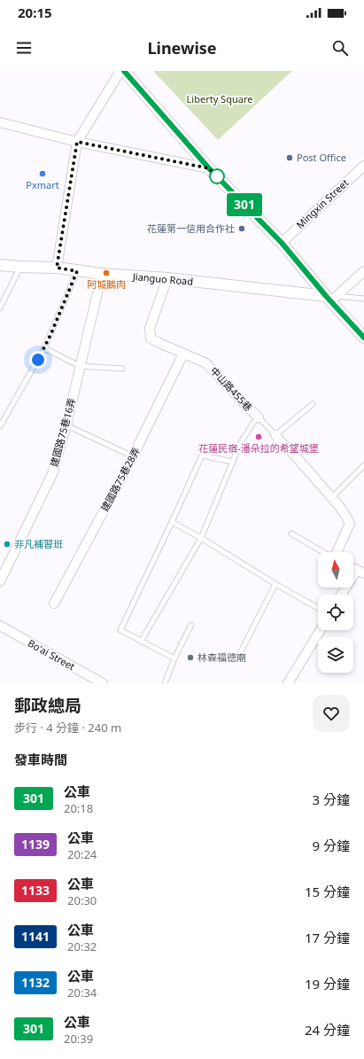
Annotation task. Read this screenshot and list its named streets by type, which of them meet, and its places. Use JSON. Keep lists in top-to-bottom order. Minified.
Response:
{"streets":{"street":["Mingxin Street","Jianguo Road","中山路455巷","建國路75巷16弄","建國路75巷28弄","Bo'ai Street"]},"crossings":[["Jianguo Road","中山路455巷"],["Jianguo Road","建國路75巷16弄"],["中山路455巷","建國路75巷28弄"]],"parks":["Liberty Square"],"places":["Post Office","Pxmart","花蓮第一信用合作社","阿城鵝肉","花蓮民宿-潘朵拉的希望城堡","非凡補習班","林森福德廟"],"lines":["bus line 301"],"north":"top","page":{"status":"20:15","header":"Linewise","on_map":"301","heading":[["郵政總局","步行 · 4 分鐘 · 240 m"],"發車時間"],"list":[{"mark":"301","name":"公車","note":"20:18","value":"3 分鐘"},{"mark":"1139","name":"公車","note":"20:24","value":"9 分鐘"},{"mark":"1133","name":"公車","note":"20:30","value":"15 分鐘"},{"mark":"1141","name":"公車","note":"20:32","value":"17 分鐘"},{"mark":"1132","name":"公車","note":"20:34","value":"19 分鐘"},{"mark":"301","name":"公車","note":"20:39","value":"24 分鐘"}]}}
